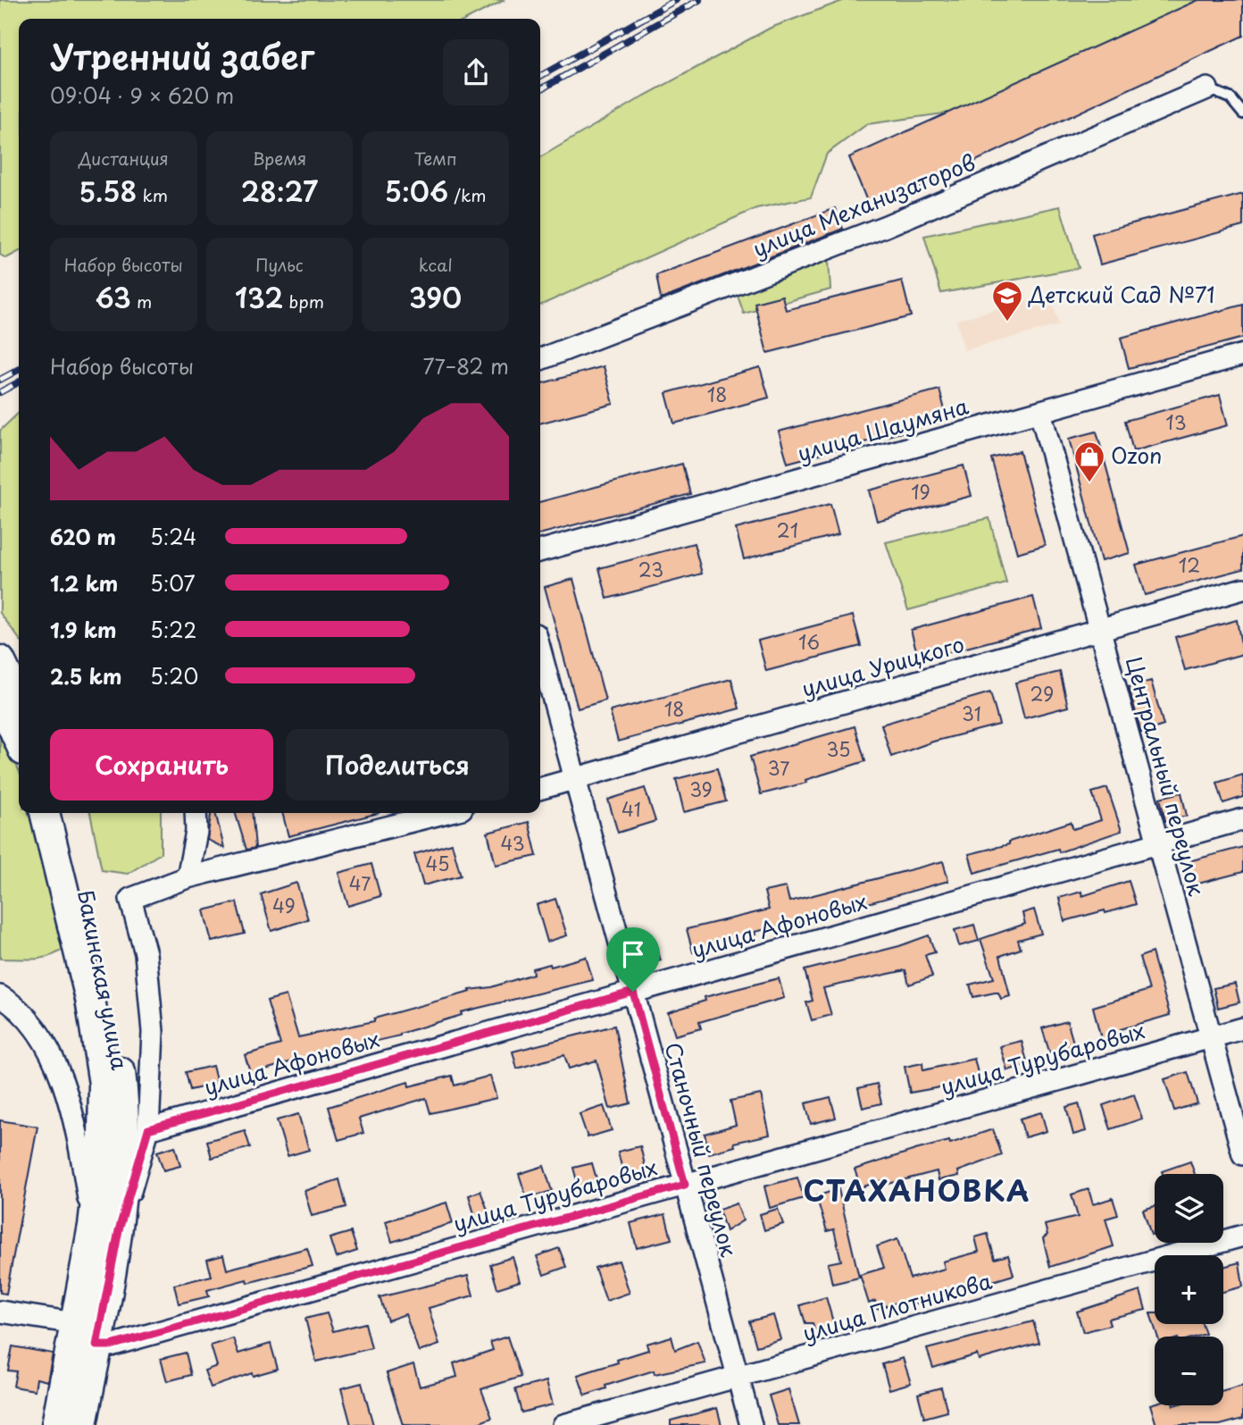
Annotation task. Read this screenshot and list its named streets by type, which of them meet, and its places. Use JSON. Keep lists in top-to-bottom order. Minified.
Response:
{"streets":{"main road":["Бакинская улица"],"street":["улица Механизаторов","улица Шаумяна","улица Урицкого","Центральный переулок","улица Афоновых","улица Турубаровых","Станочный переулок","улица Плотникова"]},"crossings":[["улица Шаумяна","Центральный переулок"],["улица Урицкого","Центральный переулок"],["улица Урицкого","Станочный переулок"],["Центральный переулок","улица Афоновых"],["Центральный переулок","улица Турубаровых"],["улица Афоновых","Станочный переулок"],["улица Турубаровых","Станочный переулок"],["Станочный переулок","улица Плотникова"]],"districts":["СТАХАНОВКА"],"places":{"school or university":["Детский Сад №71"],"shop":["Ozon"]},"house_numbers":["18","13","19","21","12","23","16","29","18","31","35","37","39","41","43","45","47","49"],"page":{"heading":["Утренний забег","09:04 · 9 × 620 m"],"stats":[["Дистанция","5.58 km"],["Время","28:27"],["Темп","5:06 /km"],["Набор высоты","63 m"],["Пульс","132 bpm"],["kcal","390"]],"chart":["Набор высоты","77–82 m"],"list":[{"name":"620 m","note":"5:24"},{"name":"1.2 km","note":"5:07"},{"name":"1.9 km","note":"5:22"},{"name":"2.5 km","note":"5:20"}],"buttons":["Сохранить","Поделиться"],"map_buttons":["+","−"]}}
